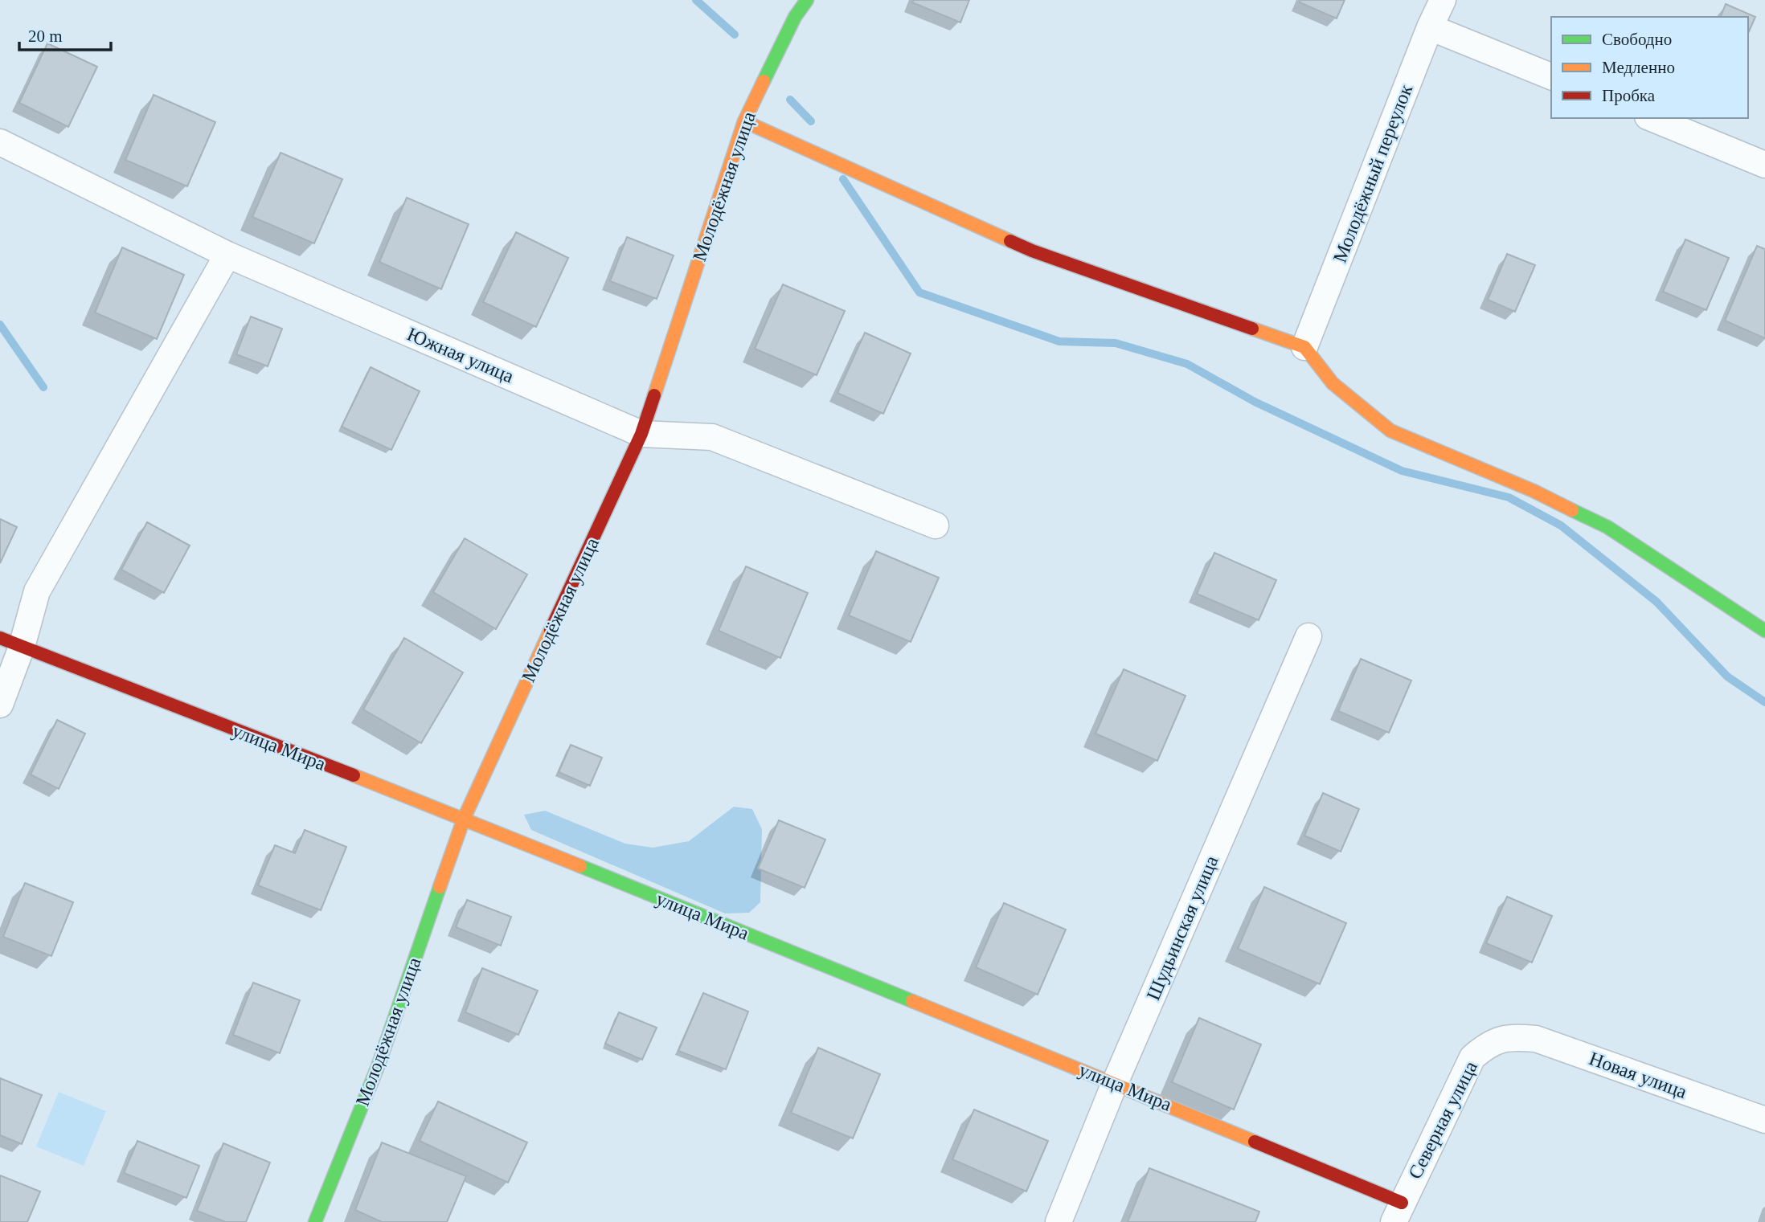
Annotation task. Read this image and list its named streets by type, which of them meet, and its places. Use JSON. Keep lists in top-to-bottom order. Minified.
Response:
{"streets":{"street":["Молодёжный переулок","Молодёжная улица","Южная улица","улица Мира","Шудьинская улица","Новая улица","Северная улица"]},"crossings":[["Молодёжная улица","Южная улица"],["Молодёжная улица","улица Мира"],["улица Мира","Шудьинская улица"],["улица Мира","Северная улица"],["Новая улица","Северная улица"]],"legend":["Свободно","Медленно","Пробка"],"scale_bar":"20 m"}
